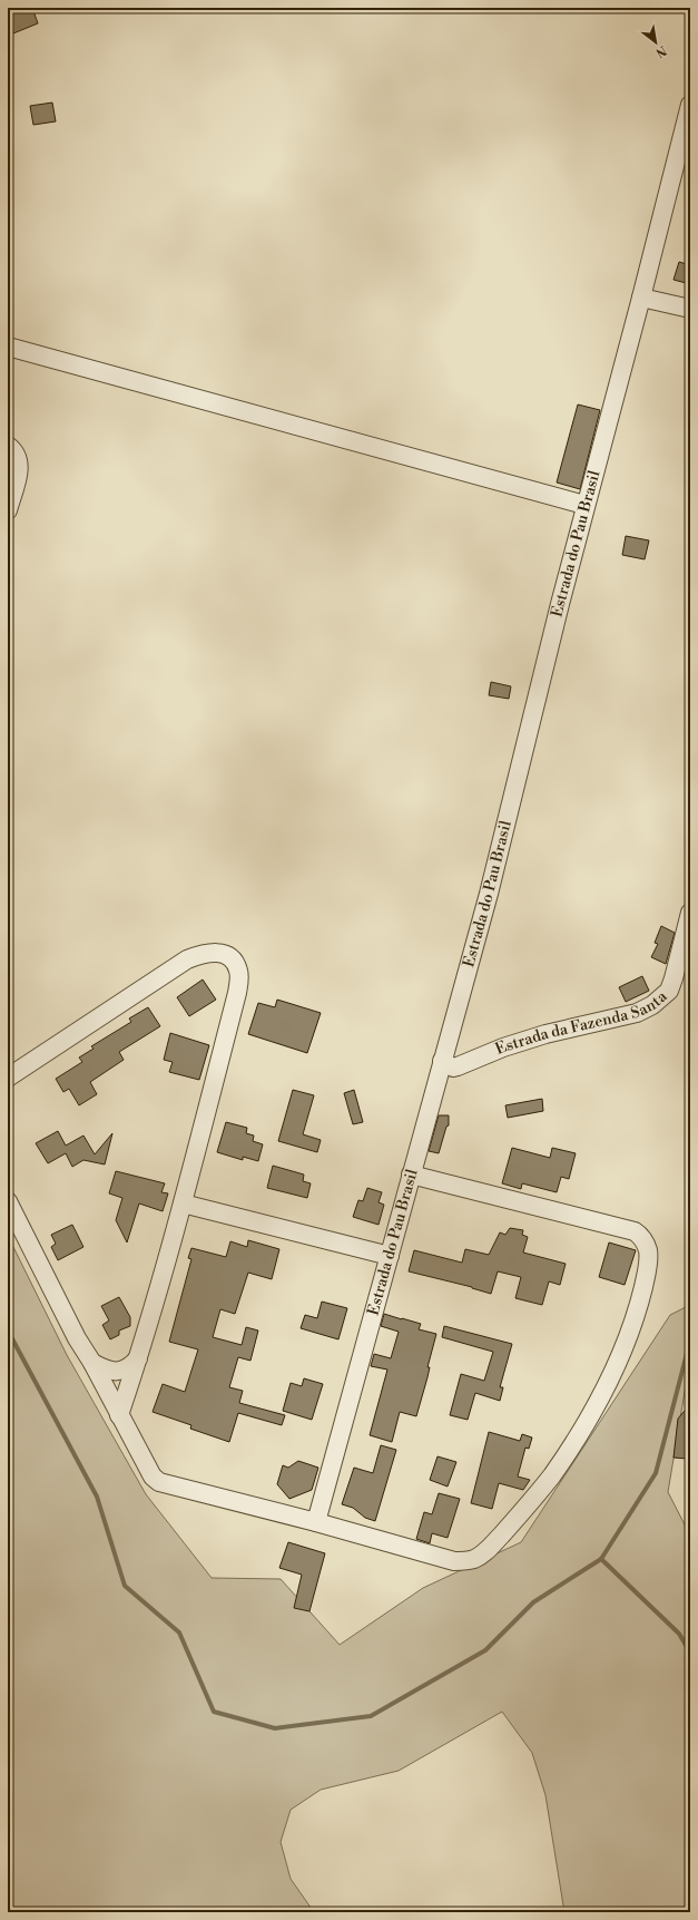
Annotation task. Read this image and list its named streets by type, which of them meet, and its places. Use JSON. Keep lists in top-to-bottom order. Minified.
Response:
{"streets":{"street":["Estrada do Pau Brasil","Estrada da Fazenda Santa"]},"crossings":[["Estrada do Pau Brasil","Estrada da Fazenda Santa"]],"north":"bottom right"}
